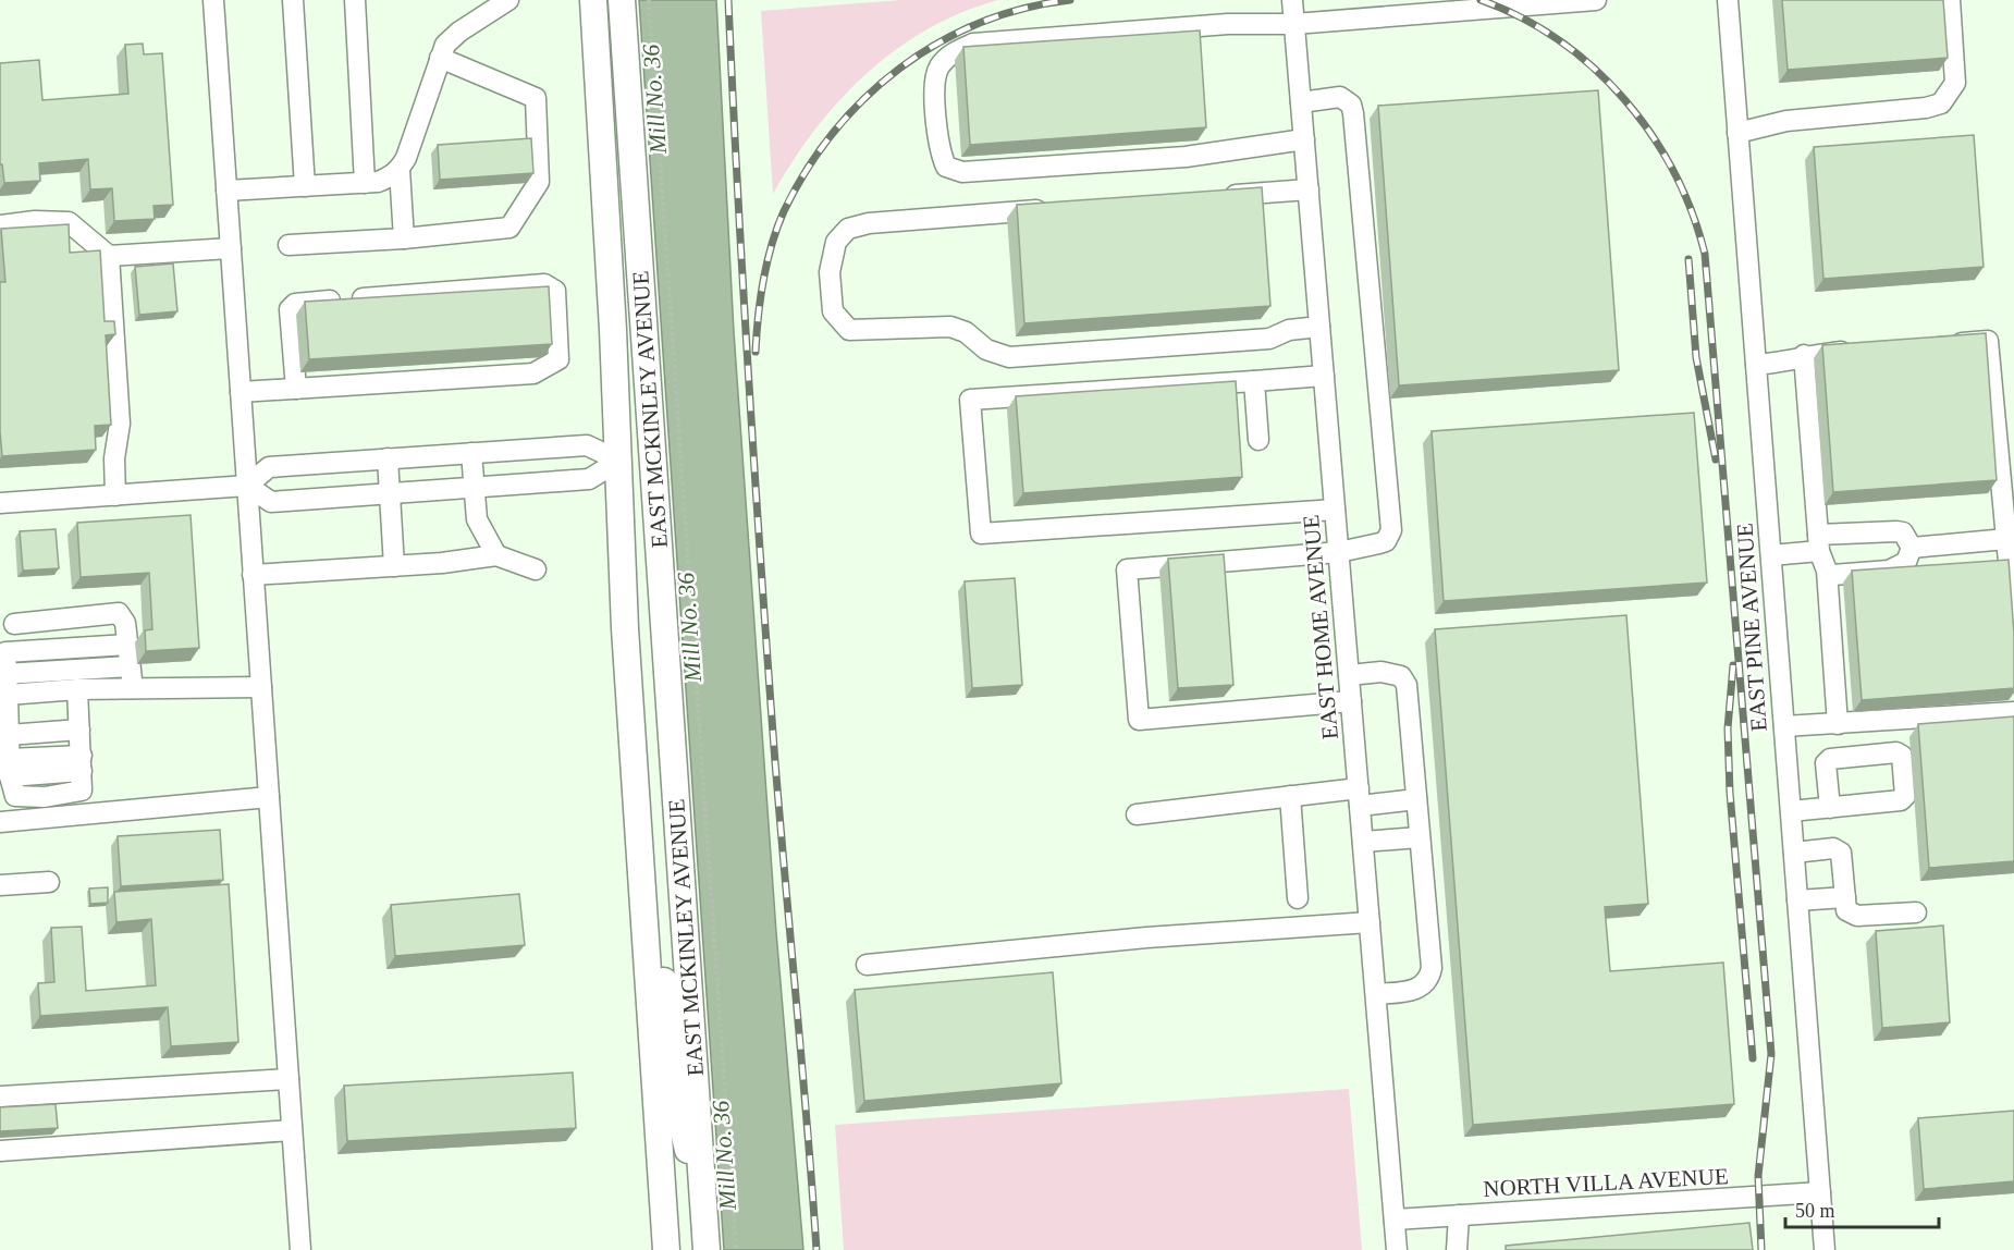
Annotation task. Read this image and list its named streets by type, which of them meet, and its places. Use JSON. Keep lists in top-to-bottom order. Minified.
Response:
{"streets":{"main road":["EAST MCKINLEY AVENUE"],"street":["EAST HOME AVENUE","EAST PINE AVENUE","NORTH VILLA AVENUE"]},"crossings":[["EAST HOME AVENUE","NORTH VILLA AVENUE"],["EAST PINE AVENUE","NORTH VILLA AVENUE"]],"water":["Mill No. 36"],"scale_bar":"50 m"}
